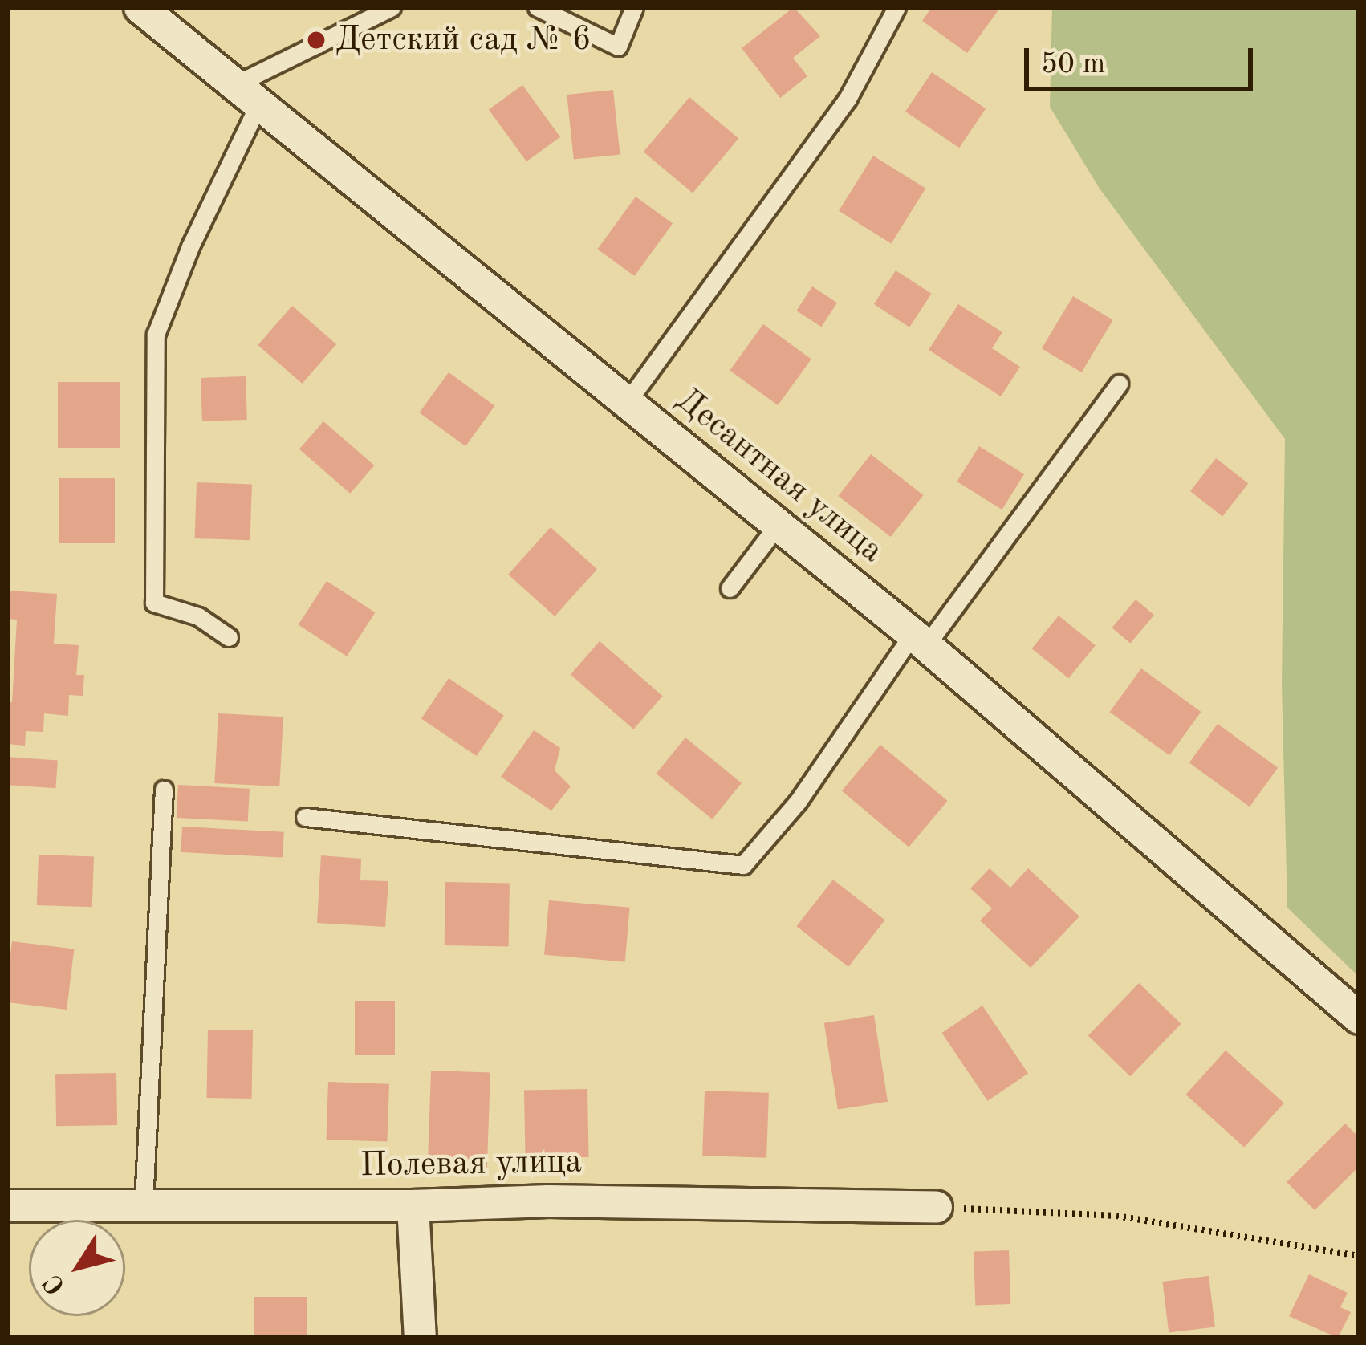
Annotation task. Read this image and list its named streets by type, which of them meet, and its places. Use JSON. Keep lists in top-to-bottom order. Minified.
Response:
{"streets":{"street":["Десантная улица","Полевая улица"]},"places":["Детский сад № 6"],"scale_bar":"50 m","north":"bottom left"}
